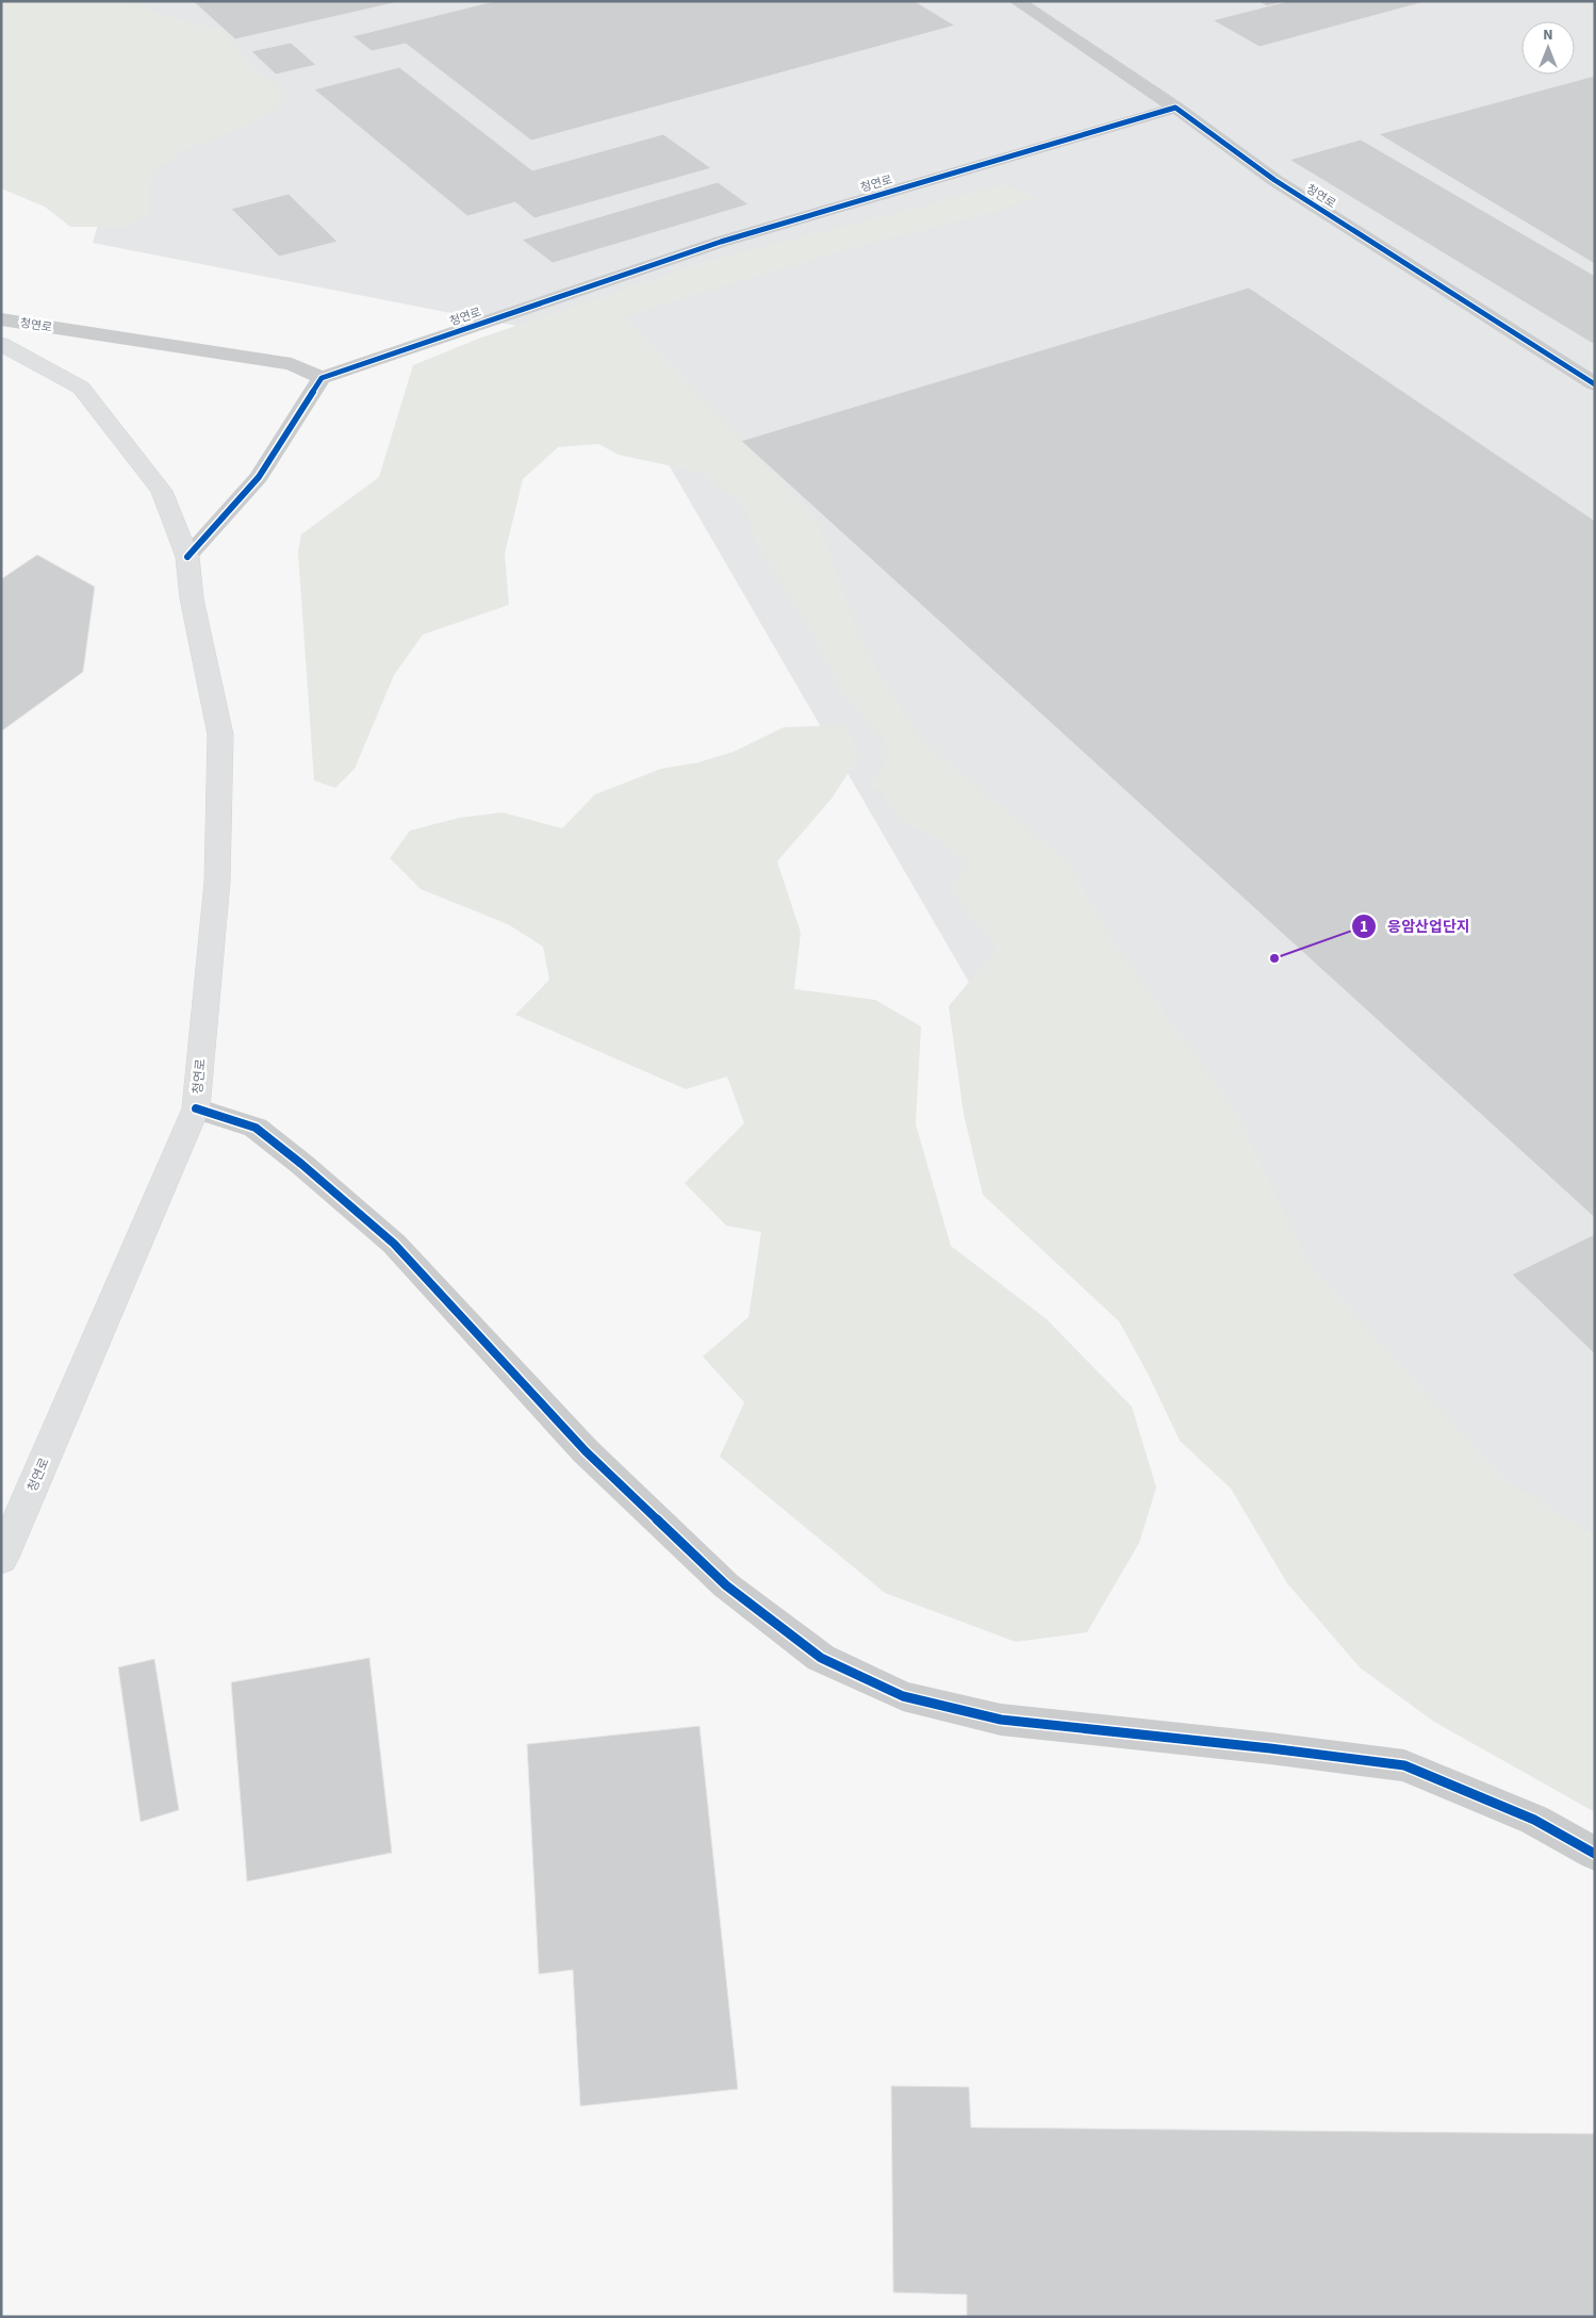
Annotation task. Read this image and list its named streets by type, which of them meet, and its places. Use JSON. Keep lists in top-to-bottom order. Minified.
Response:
{"streets":{"main road":["청연로"]},"places":["응암산업단지"],"north":"top"}
